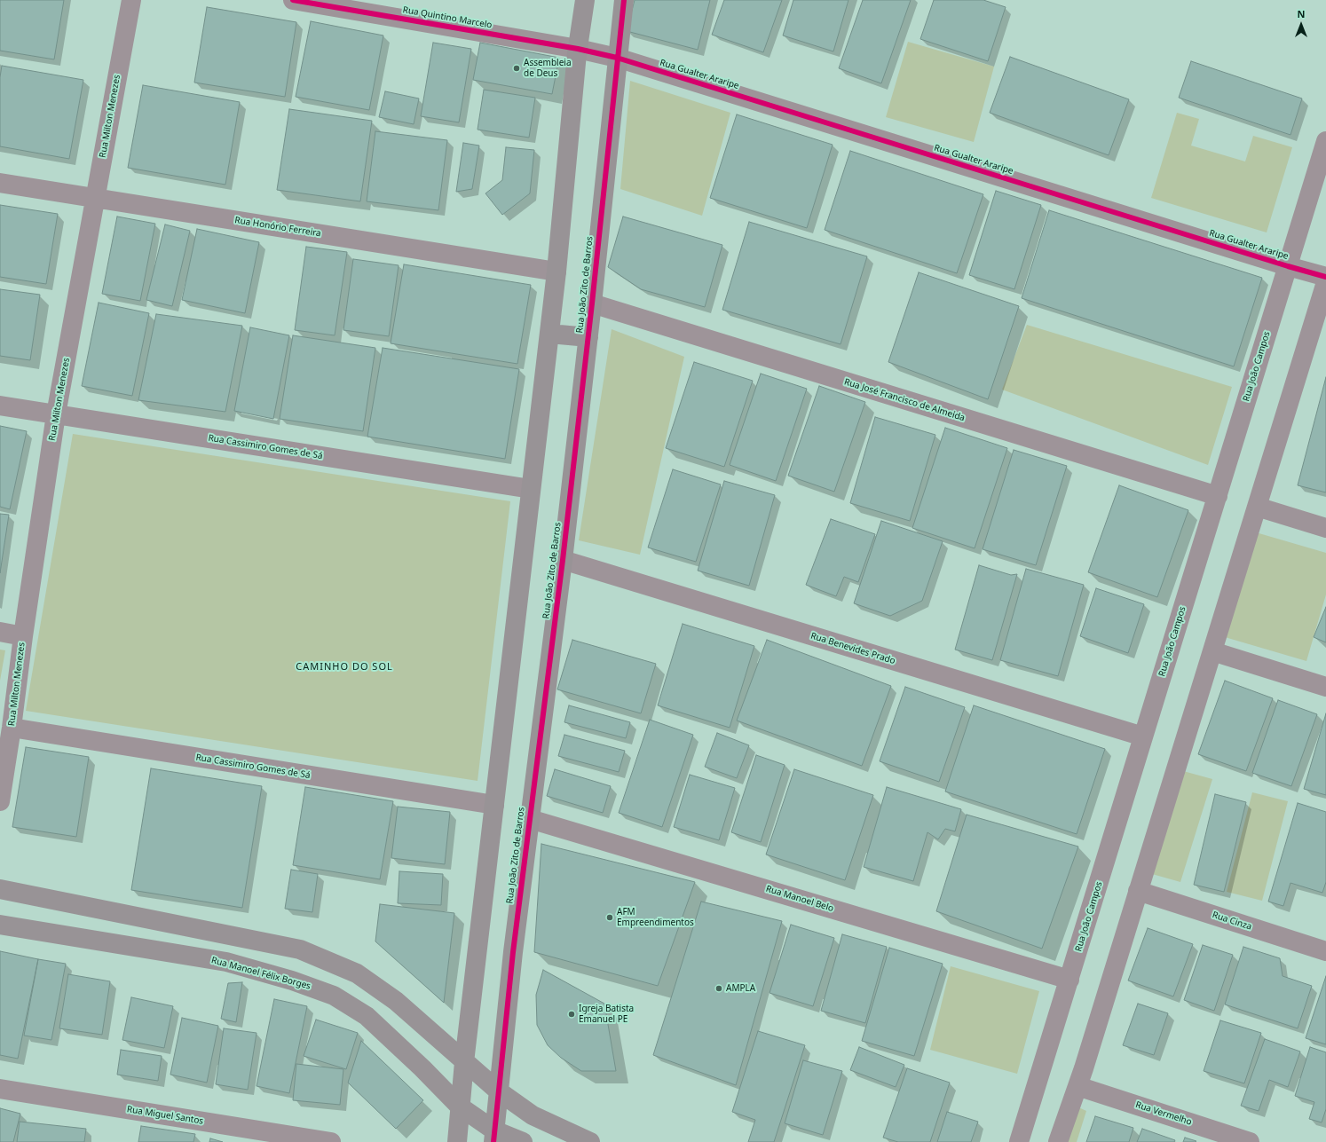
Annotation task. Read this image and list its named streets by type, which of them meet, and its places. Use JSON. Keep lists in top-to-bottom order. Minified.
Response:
{"streets":{"street":["Rua Quintino Marcelo","Rua Gualter Araripe","Rua Milton Menezes","Rua Honório Ferreira","Rua João Zito de Barros","Rua João Campos","Rua José Francisco de Almeida","Rua Cassimiro Gomes de Sá","Rua Benevides Prado","Rua Manoel Belo","Rua Cinza","Rua Manoel Félix Borges","Rua Vermelho","Rua Miguel Santos"]},"crossings":[["Rua Quintino Marcelo","Rua Gualter Araripe"],["Rua Quintino Marcelo","Rua João Zito de Barros"],["Rua Gualter Araripe","Rua João Zito de Barros"],["Rua Gualter Araripe","Rua João Campos"],["Rua Milton Menezes","Rua Honório Ferreira"],["Rua Milton Menezes","Rua Cassimiro Gomes de Sá"],["Rua João Zito de Barros","Rua José Francisco de Almeida"],["Rua João Zito de Barros","Rua Benevides Prado"],["Rua João Zito de Barros","Rua Manoel Belo"],["Rua João Zito de Barros","Rua Manoel Félix Borges"],["Rua João Campos","Rua José Francisco de Almeida"],["Rua João Campos","Rua Benevides Prado"],["Rua João Campos","Rua Manoel Belo"]],"districts":["CAMINHO DO SOL"],"places":["Assembleia de Deus","AFM Empreendimentos","AMPLA","Igreja Batista Emanuel PE"],"north":"top"}
